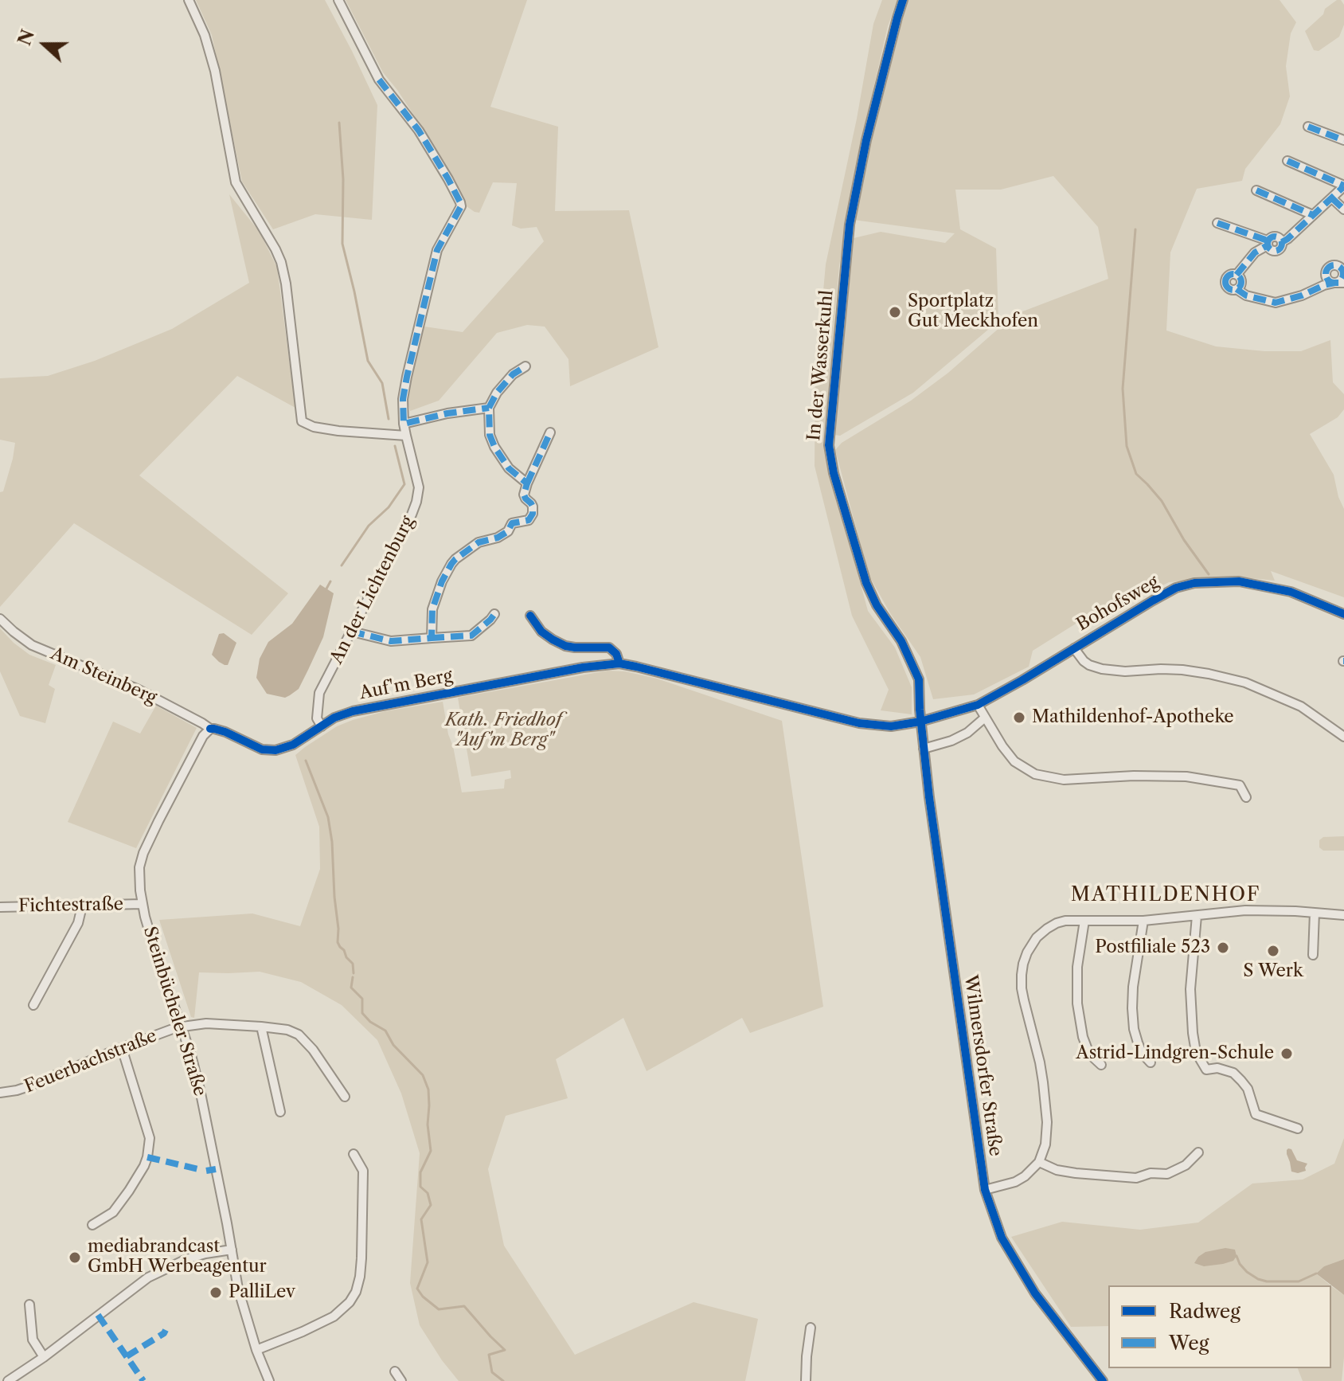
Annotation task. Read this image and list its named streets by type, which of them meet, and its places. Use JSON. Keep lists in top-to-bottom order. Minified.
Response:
{"streets":{"street":["In der Wasserkuhl","An der Lichtenburg","Bohofsweg","Am Steinberg","Auf'm Berg","Fichtestraße","Steinbücheler Straße","Feuerbachstraße","Wilmersdorfer Straße"]},"crossings":[["In der Wasserkuhl","Bohofsweg"],["In der Wasserkuhl","Auf'm Berg"],["In der Wasserkuhl","Wilmersdorfer Straße"],["An der Lichtenburg","Auf'm Berg"],["Bohofsweg","Auf'm Berg"],["Bohofsweg","Wilmersdorfer Straße"],["Am Steinberg","Auf'm Berg"],["Am Steinberg","Steinbücheler Straße"],["Auf'm Berg","Steinbücheler Straße"],["Auf'm Berg","Wilmersdorfer Straße"],["Fichtestraße","Steinbücheler Straße"],["Steinbücheler Straße","Feuerbachstraße"]],"districts":["MATHILDENHOF"],"parks":["Kath. Friedhof \"Auf'm Berg\""],"places":["Sportplatz Gut Meckhofen","Mathildenhof-Apotheke","Postfiliale 523","S Werk","Astrid-Lindgren-Schule","mediabrandcast GmbH Werbeagentur","PalliLev"],"legend":["Radweg","Weg"],"north":"left"}
